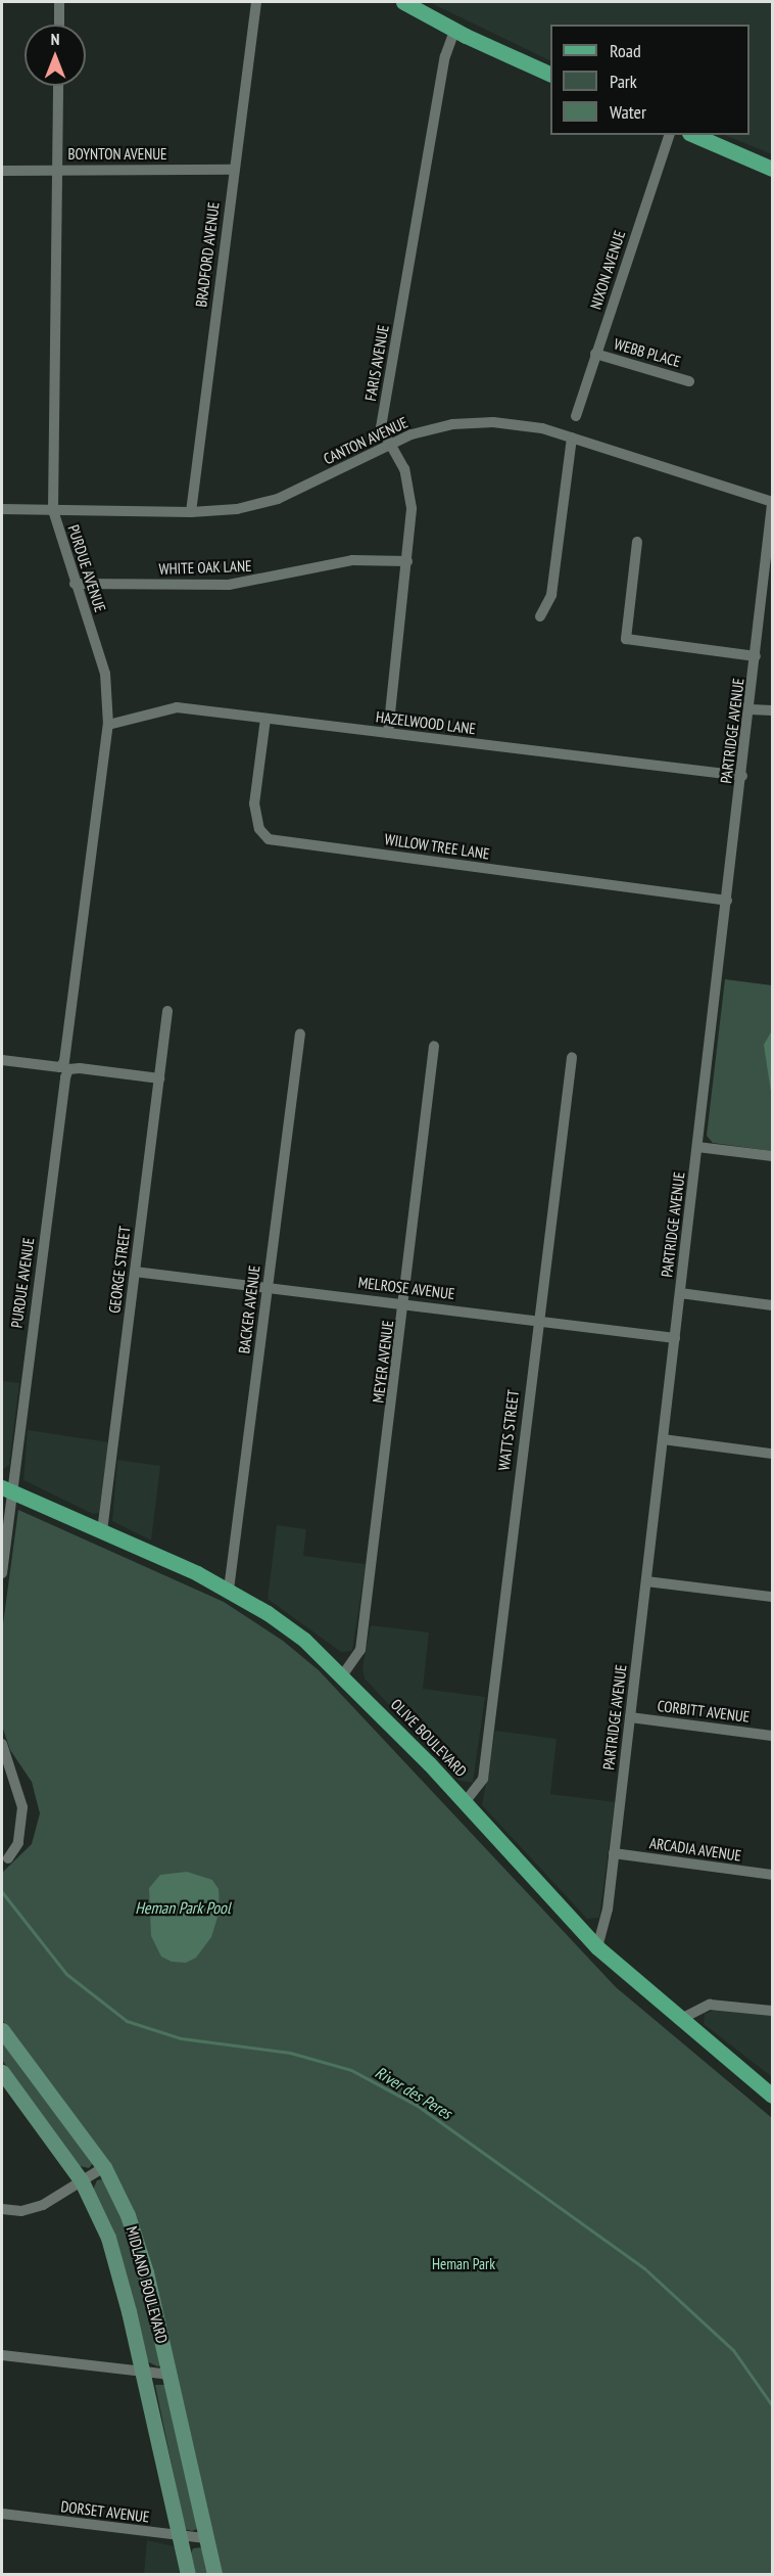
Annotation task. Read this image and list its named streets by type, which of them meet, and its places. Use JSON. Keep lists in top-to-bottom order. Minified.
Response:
{"streets":{"main road":["OLIVE BOULEVARD","MIDLAND BOULEVARD"],"street":["BOYNTON AVENUE","BRADFORD AVENUE","NIXON AVENUE","WEBB PLACE","FARIS AVENUE","CANTON AVENUE","WHITE OAK LANE","PURDUE AVENUE","HAZELWOOD LANE","PARTRIDGE AVENUE","WILLOW TREE LANE","GEORGE STREET","MELROSE AVENUE","BACKER AVENUE","MEYER AVENUE","WATTS STREET","CORBITT AVENUE","ARCADIA AVENUE","DORSET AVENUE"]},"crossings":[["BOYNTON AVENUE","BRADFORD AVENUE"],["BOYNTON AVENUE","PURDUE AVENUE"],["BRADFORD AVENUE","CANTON AVENUE"],["NIXON AVENUE","WEBB PLACE"],["FARIS AVENUE","CANTON AVENUE"],["FARIS AVENUE","WHITE OAK LANE"],["FARIS AVENUE","HAZELWOOD LANE"],["CANTON AVENUE","PURDUE AVENUE"],["CANTON AVENUE","PARTRIDGE AVENUE"],["WHITE OAK LANE","PURDUE AVENUE"],["PURDUE AVENUE","HAZELWOOD LANE"],["PURDUE AVENUE","OLIVE BOULEVARD"],["HAZELWOOD LANE","PARTRIDGE AVENUE"],["HAZELWOOD LANE","WILLOW TREE LANE"],["PARTRIDGE AVENUE","WILLOW TREE LANE"],["PARTRIDGE AVENUE","MELROSE AVENUE"],["PARTRIDGE AVENUE","CORBITT AVENUE"],["PARTRIDGE AVENUE","OLIVE BOULEVARD"],["PARTRIDGE AVENUE","ARCADIA AVENUE"],["GEORGE STREET","MELROSE AVENUE"],["GEORGE STREET","OLIVE BOULEVARD"],["MELROSE AVENUE","BACKER AVENUE"],["MELROSE AVENUE","MEYER AVENUE"],["MELROSE AVENUE","WATTS STREET"],["BACKER AVENUE","OLIVE BOULEVARD"],["MEYER AVENUE","OLIVE BOULEVARD"],["WATTS STREET","OLIVE BOULEVARD"],["MIDLAND BOULEVARD","DORSET AVENUE"]],"water":["Heman Park Pool","River des Peres"],"parks":["Heman Park"],"legend":["Road","Park","Water"],"north":"top"}
